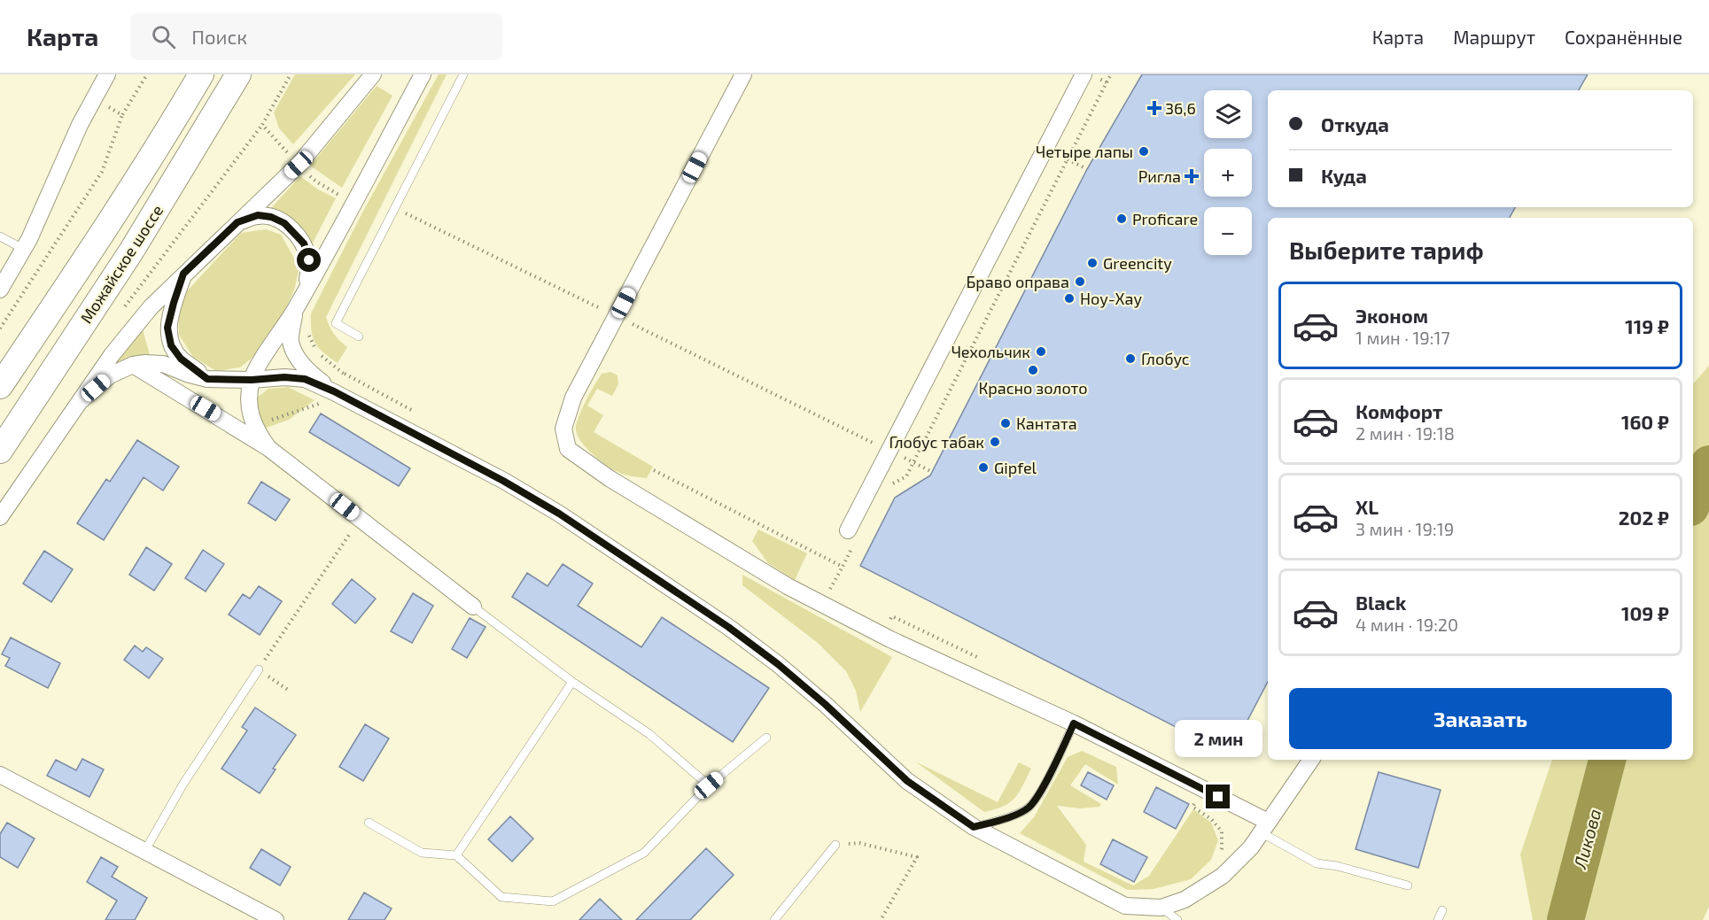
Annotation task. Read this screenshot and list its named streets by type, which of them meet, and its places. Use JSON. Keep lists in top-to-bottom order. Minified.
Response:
{"streets":{"main road":["Можайское шоссе"]},"water":["Ликова"],"places":{"health":["36,6","Ригла"],"other":["Четыре лапы","Proficare","Greencity","Браво оправа","Ноу-Хау","Чехольчик","Глобус","Красно золото","Кантата","Глобус табак","Gipfel"]},"page":{"header":"Карта","search":"Поиск","nav":["Карта","Маршрут","Сохранённые"],"map_buttons":["+","−"],"banner":["Откуда","Куда"],"heading":"Выберите тариф","list":[{"name":"Эконом","note":"1 мин · 19:17","value":"119 ₽"},{"name":"Комфорт","note":"2 мин · 19:18","value":"160 ₽"},{"name":"XL","note":"3 мин · 19:19","value":"202 ₽"},{"name":"Black","note":"4 мин · 19:20","value":"109 ₽"}],"buttons":"Заказать","bubble":"2 мин"}}
